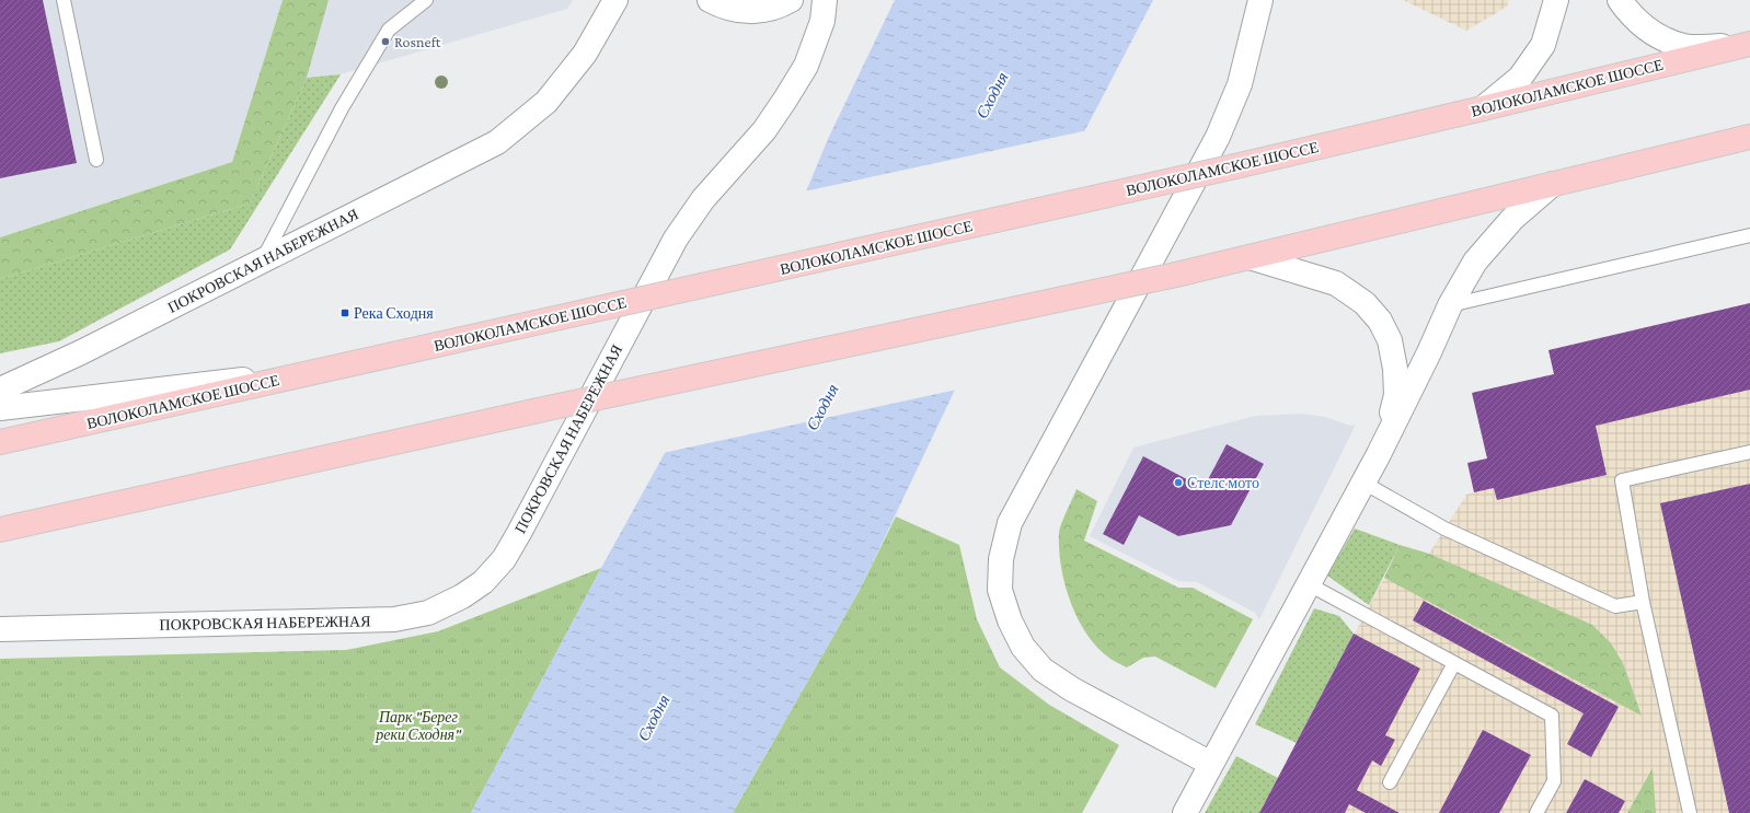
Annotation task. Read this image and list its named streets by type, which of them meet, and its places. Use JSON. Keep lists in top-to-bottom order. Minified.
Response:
{"streets":{"main road":["ВОЛОКОЛАМСКОЕ ШОССЕ"],"street":["ПОКРОВСКАЯ НАБЕРЕЖНАЯ"]},"water":["Сходня"],"parks":["Парк \"Берег реки Сходня\""],"places":{"other":["Rosneft","Стелс мото"],"transit":["Река Сходня"]}}
